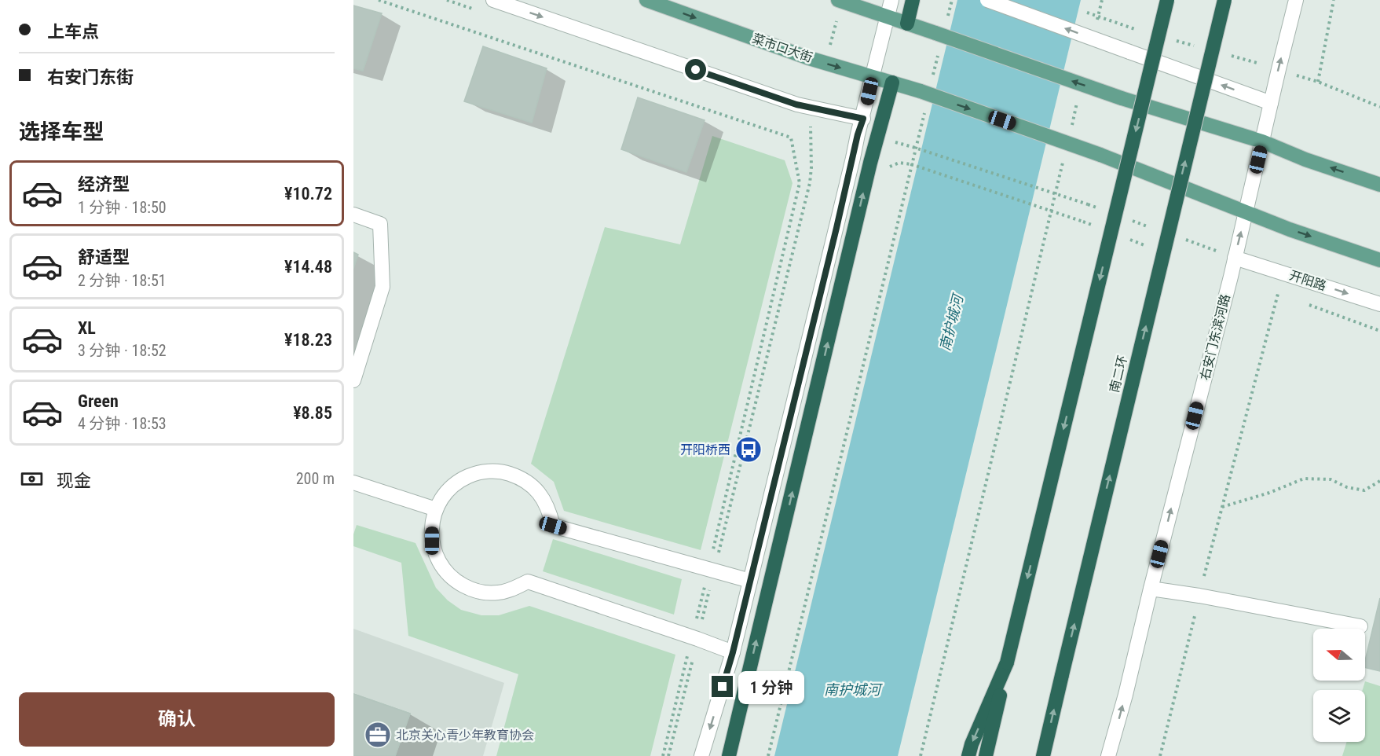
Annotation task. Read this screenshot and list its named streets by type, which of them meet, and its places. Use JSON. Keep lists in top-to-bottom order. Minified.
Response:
{"streets":{"highway":["南二环"],"main road":["菜市口大街"],"street":["开阳路","右安门东滨河路"]},"crossings":[["菜市口大街","右安门东滨河路"],["开阳路","右安门东滨河路"]],"one_way":["开阳路","右安门东滨河路"],"water":["南护城河"],"places":{"bus stop":["开阳桥西"],"office":["北京关心青少年教育协会"]},"north":"left","page":{"banner":["上车点","右安门东街"],"heading":"选择车型","list":[{"name":"经济型","note":"1 分钟 · 18:50","value":"¥10.72"},{"name":"舒适型","note":"2 分钟 · 18:51","value":"¥14.48"},{"name":"XL","note":"3 分钟 · 18:52","value":"¥18.23"},{"name":"Green","note":"4 分钟 · 18:53","value":"¥8.85"}],"pay":["现金","200 m"],"bubble":"1 分钟","buttons":"确认"}}
